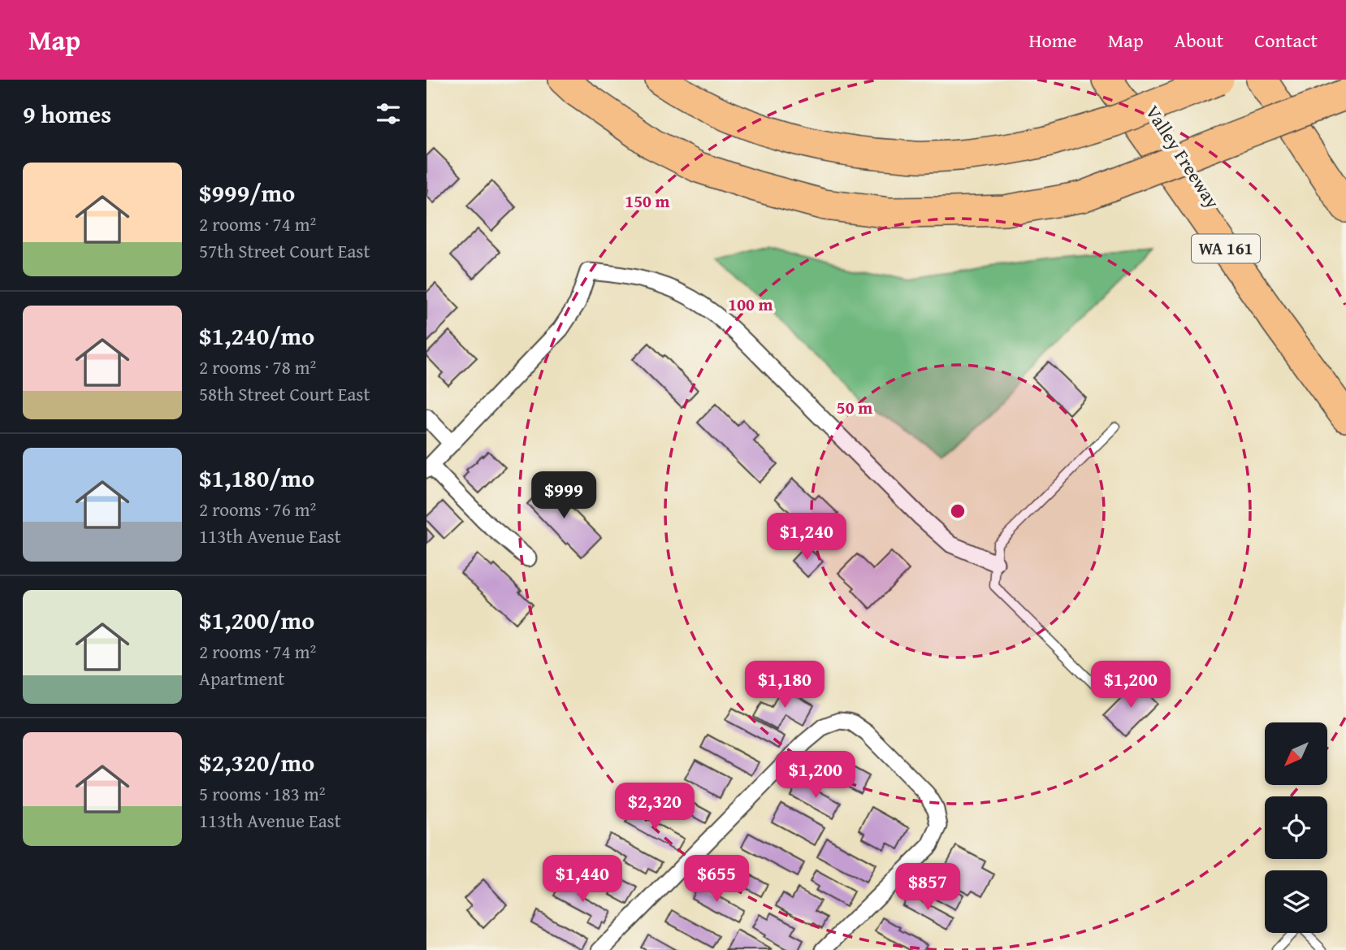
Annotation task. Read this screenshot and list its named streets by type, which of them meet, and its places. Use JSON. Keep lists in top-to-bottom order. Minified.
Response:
{"streets":{"highway":["Valley Freeway","WA 161"]},"north":"bottom left","page":{"header":"Map","nav":["Home","Map","About","Contact"],"heading":"9 homes","list":[{"name":"$999/mo","note":"2 rooms · 74 m² · 57th Street Court East"},{"name":"$1,240/mo","note":"2 rooms · 78 m² · 58th Street Court East"},{"name":"$1,180/mo","note":"2 rooms · 76 m² · 113th Avenue East"},{"name":"$1,200/mo","note":"2 rooms · 74 m² · Apartment"},{"name":"$2,320/mo","note":"5 rooms · 183 m² · 113th Avenue East"}],"price":["$999","$1,240","$1,180","$1,200","$1,200","$2,320","$1,440","$655","$857"]},"rings":["150 m","100 m","50 m"]}
